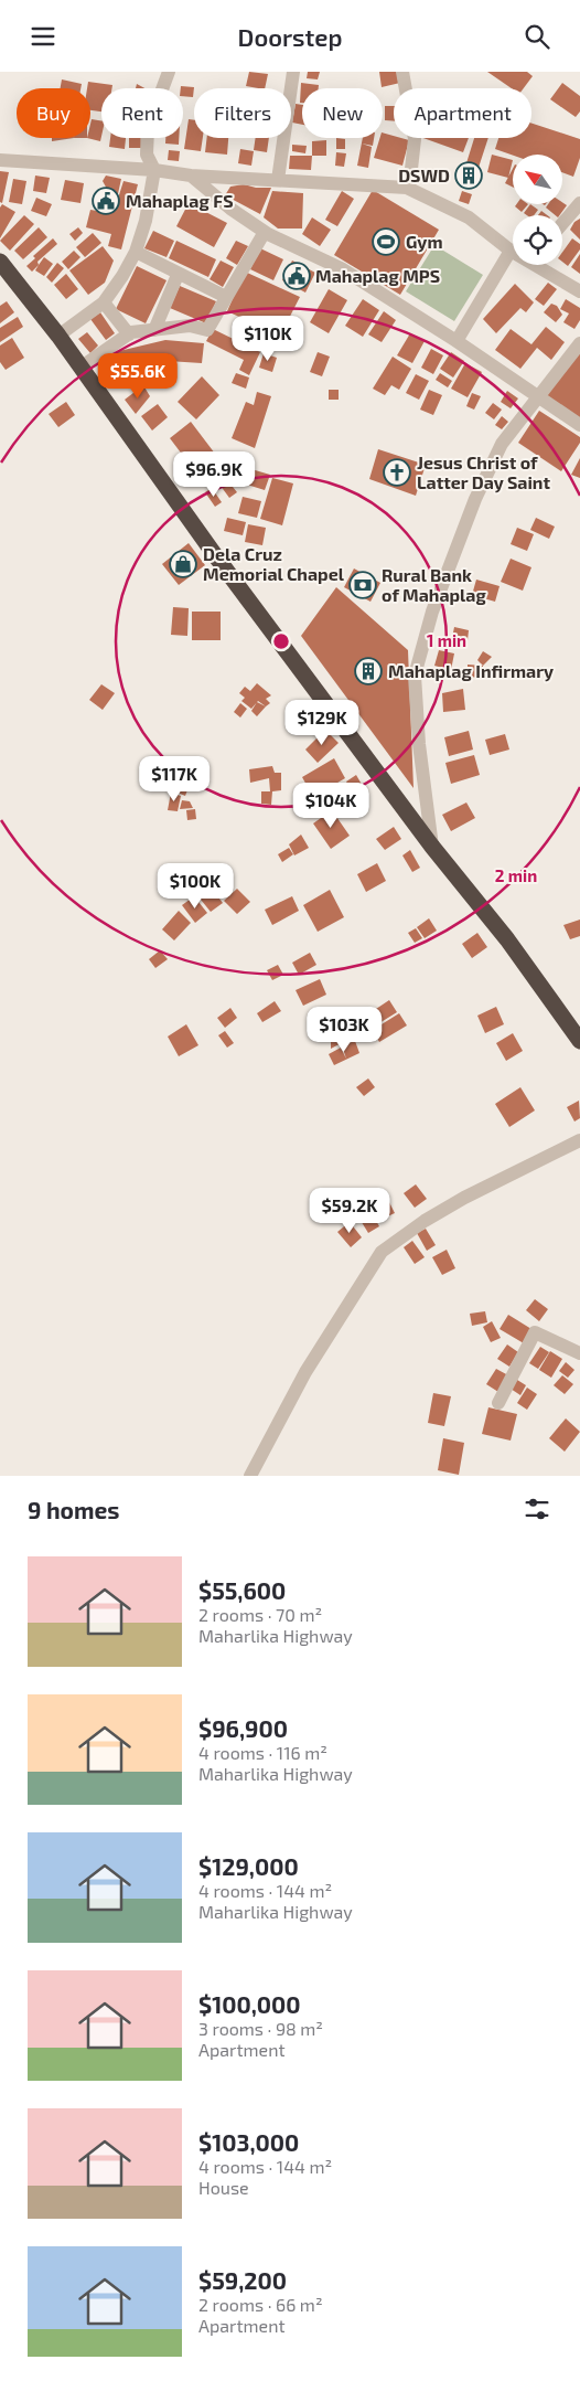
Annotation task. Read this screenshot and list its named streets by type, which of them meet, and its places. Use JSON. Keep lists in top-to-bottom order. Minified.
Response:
{"places":{"building":["DSWD","Mahaplag Infirmary"],"public building":["Mahaplag FS","Mahaplag MPS"],"sports":["Gym"],"church":["Jesus Christ of Latter Day Saint"],"shop":["Dela Cruz Memorial Chapel"],"bank":["Rural Bank of Mahaplag"]},"north":"top left","page":{"header":"Doorstep","chip":["Buy","Rent","Filters","New","Apartment"],"price":["$110K","$55.6K","$96.9K","$129K","$117K","$104K","$100K","$103K","$59.2K"],"heading":"9 homes","list":[{"name":"$55,600","note":"2 rooms · 70 m² · Maharlika Highway"},{"name":"$96,900","note":"4 rooms · 116 m² · Maharlika Highway"},{"name":"$129,000","note":"4 rooms · 144 m² · Maharlika Highway"},{"name":"$100,000","note":"3 rooms · 98 m² · Apartment"},{"name":"$103,000","note":"4 rooms · 144 m² · House"},{"name":"$59,200","note":"2 rooms · 66 m² · Apartment"}]},"rings":["1 min","2 min"]}
